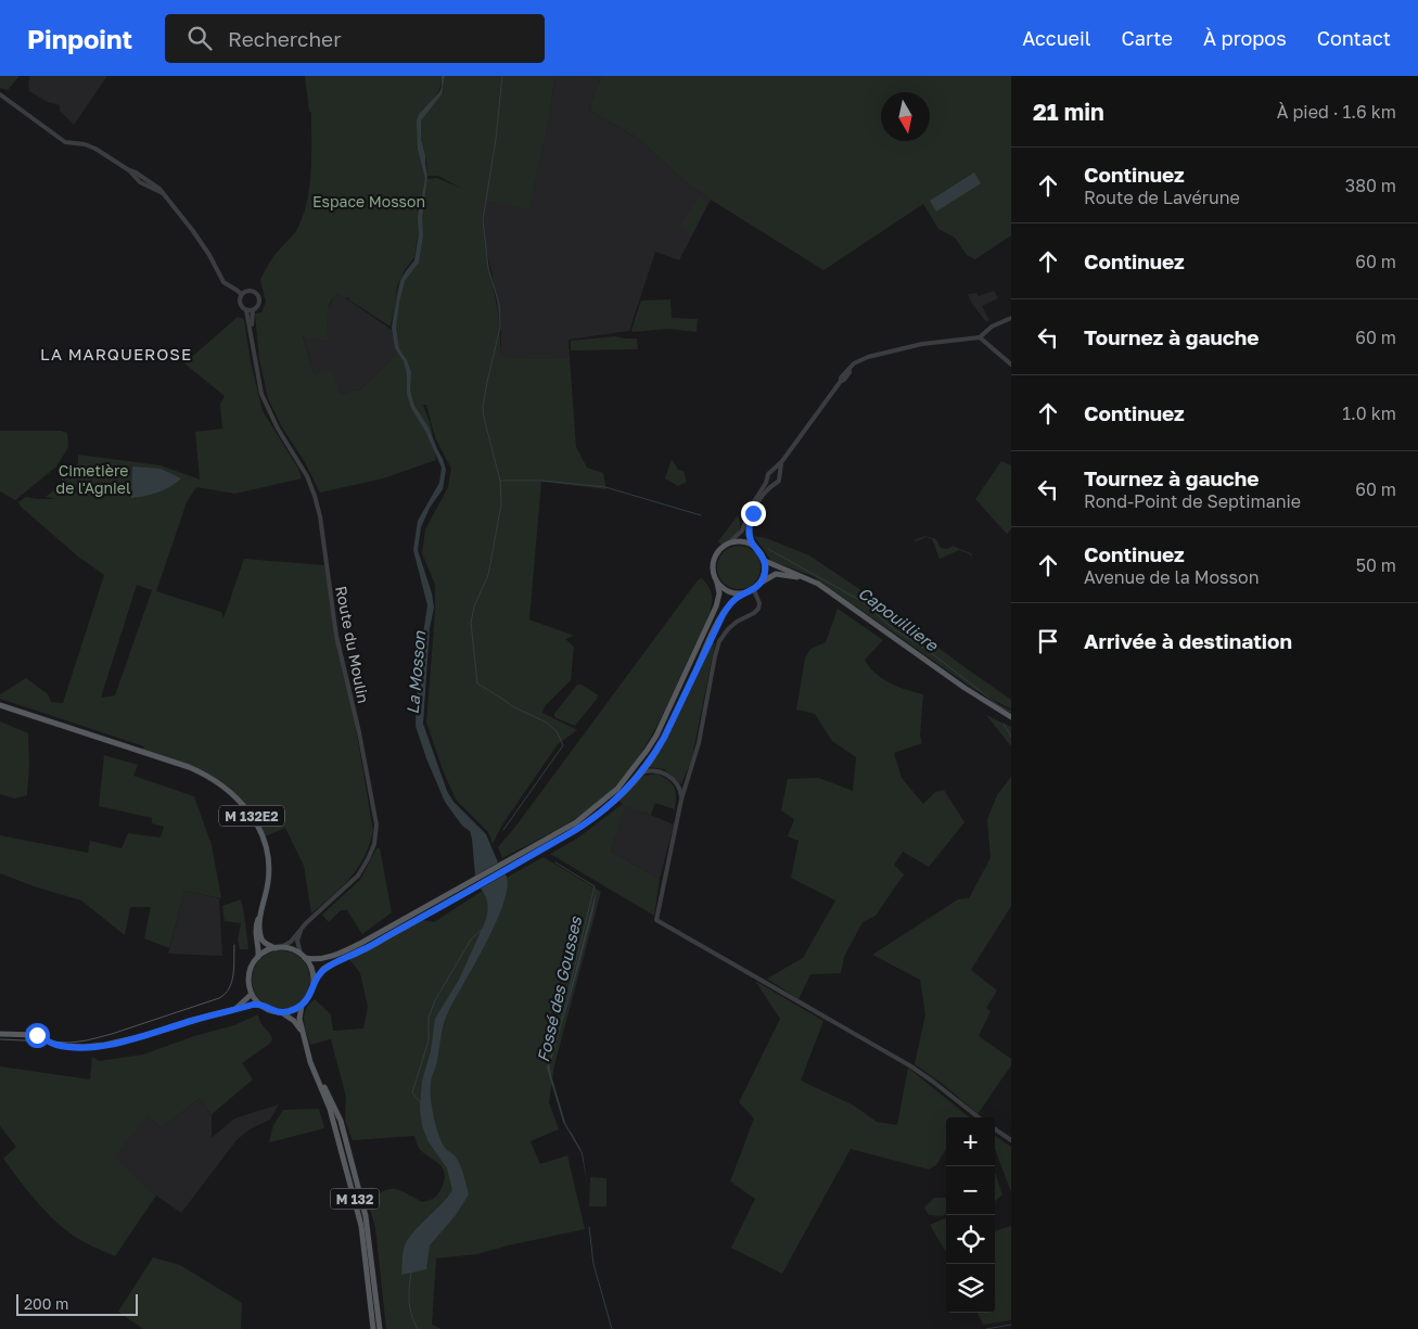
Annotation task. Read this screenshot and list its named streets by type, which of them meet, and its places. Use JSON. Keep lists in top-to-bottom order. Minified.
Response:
{"streets":{"main road":["M 132E2","M 132"],"street":["Route du Moulin"]},"crossings":[["Route du Moulin","M 132E2"],["Route du Moulin","M 132"],["M 132E2","M 132"]],"districts":["LA MARQUEROSE"],"water":["Capouilliere","La Mosson","Fossé des Gousses"],"parks":["Espace Mosson","Cimetière de l'Agniel"],"scale_bar":"200 m","north":"bottom","page":{"header":"Pinpoint","search":"Rechercher","nav":["Accueil","Carte","À propos","Contact"],"heading":["21 min","À pied · 1.6 km"],"list":[["Continuez","Route de Lavérune","380 m"],["Continuez","60 m"],["Tournez à gauche","60 m"],["Continuez","1.0 km"],["Tournez à gauche","Rond-Point de Septimanie","60 m"],["Continuez","Avenue de la Mosson","50 m"],"Arrivée à destination"],"map_buttons":["+","−"],"scale":"200 m"}}
